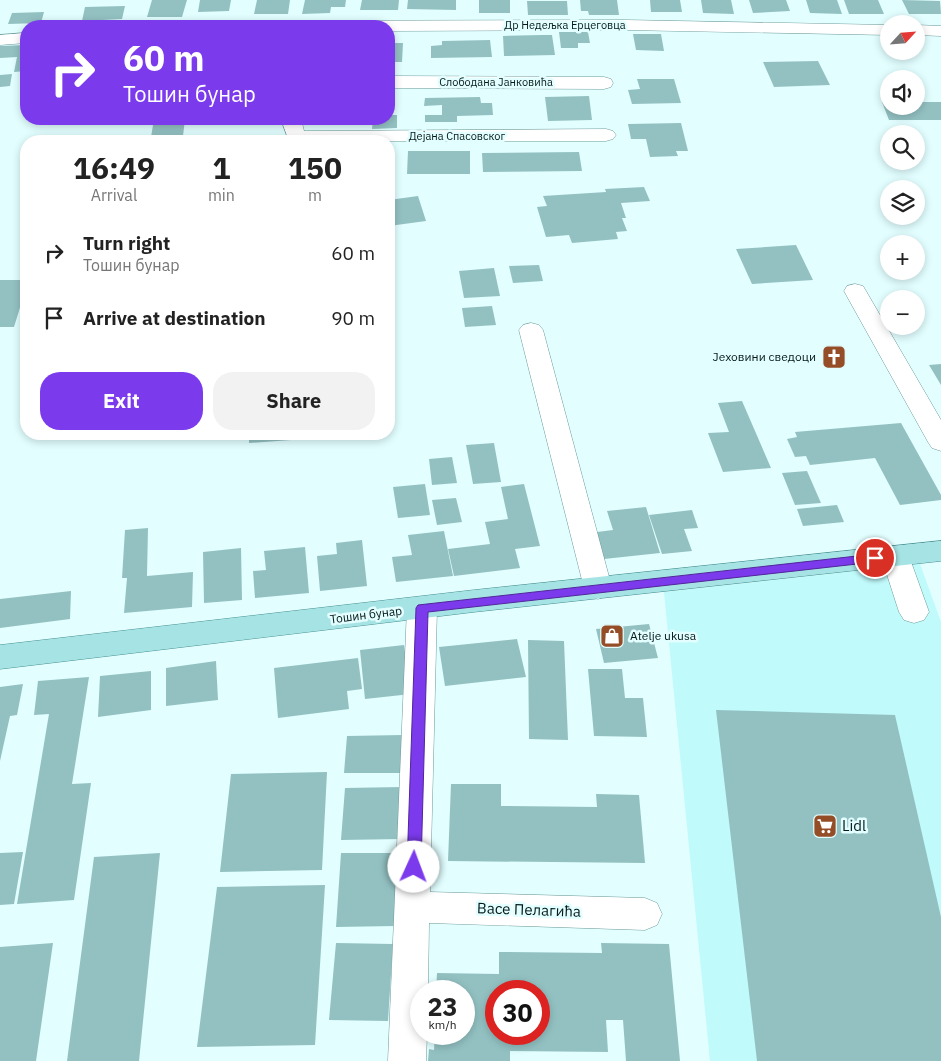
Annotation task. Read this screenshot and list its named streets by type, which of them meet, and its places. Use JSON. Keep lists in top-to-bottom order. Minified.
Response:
{"streets":{"main road":["Тошин бунар"],"street":["Др Недељка Ерцеговца","Слободана Јанковића","Дејана Спасовског","Васе Пелагића"]},"places":{"church":["Јеховини сведоци"],"shop":["Atelje ukusa"],"supermarket":["Lidl"]},"north":"top right","page":{"map_buttons":["+","−"],"turn":["60 m","Тошин бунар"],"eta":["16:49","Arrival","1","min","150","m"],"list":[{"name":"Turn right","note":"Тошин бунар","value":"60 m"},{"name":"Arrive at destination","value":"90 m"}],"buttons":["Exit","Share"],"speed":"23 km/h","limit":"30"}}
